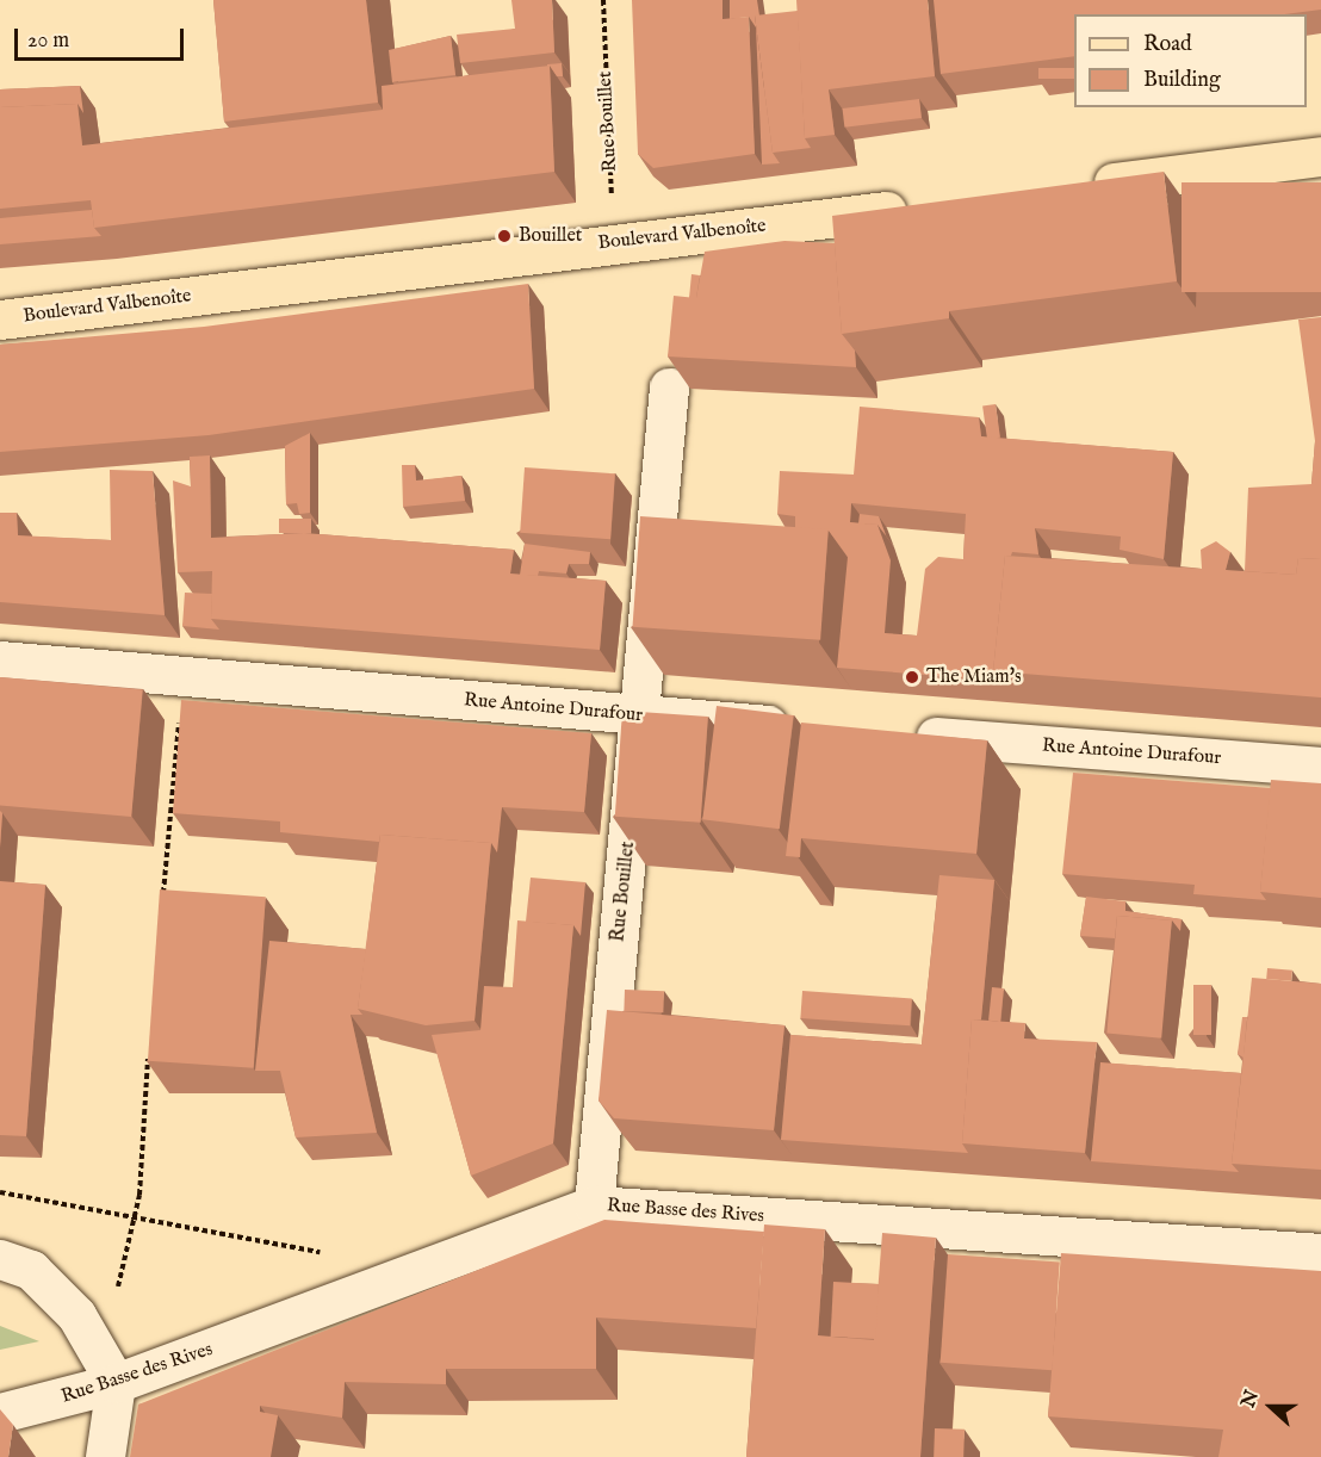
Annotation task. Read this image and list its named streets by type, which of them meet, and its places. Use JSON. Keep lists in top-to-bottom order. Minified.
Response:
{"streets":{"main road":["Boulevard Valbenoîte"],"street":["Rue Bouillet","Rue Antoine Durafour","Rue Basse des Rives"]},"crossings":[["Rue Bouillet","Boulevard Valbenoîte"],["Rue Bouillet","Rue Antoine Durafour"],["Rue Bouillet","Rue Basse des Rives"]],"places":["Bouillet","The Miam's"],"legend":["Road","Building"],"scale_bar":"20 m","north":"left"}
